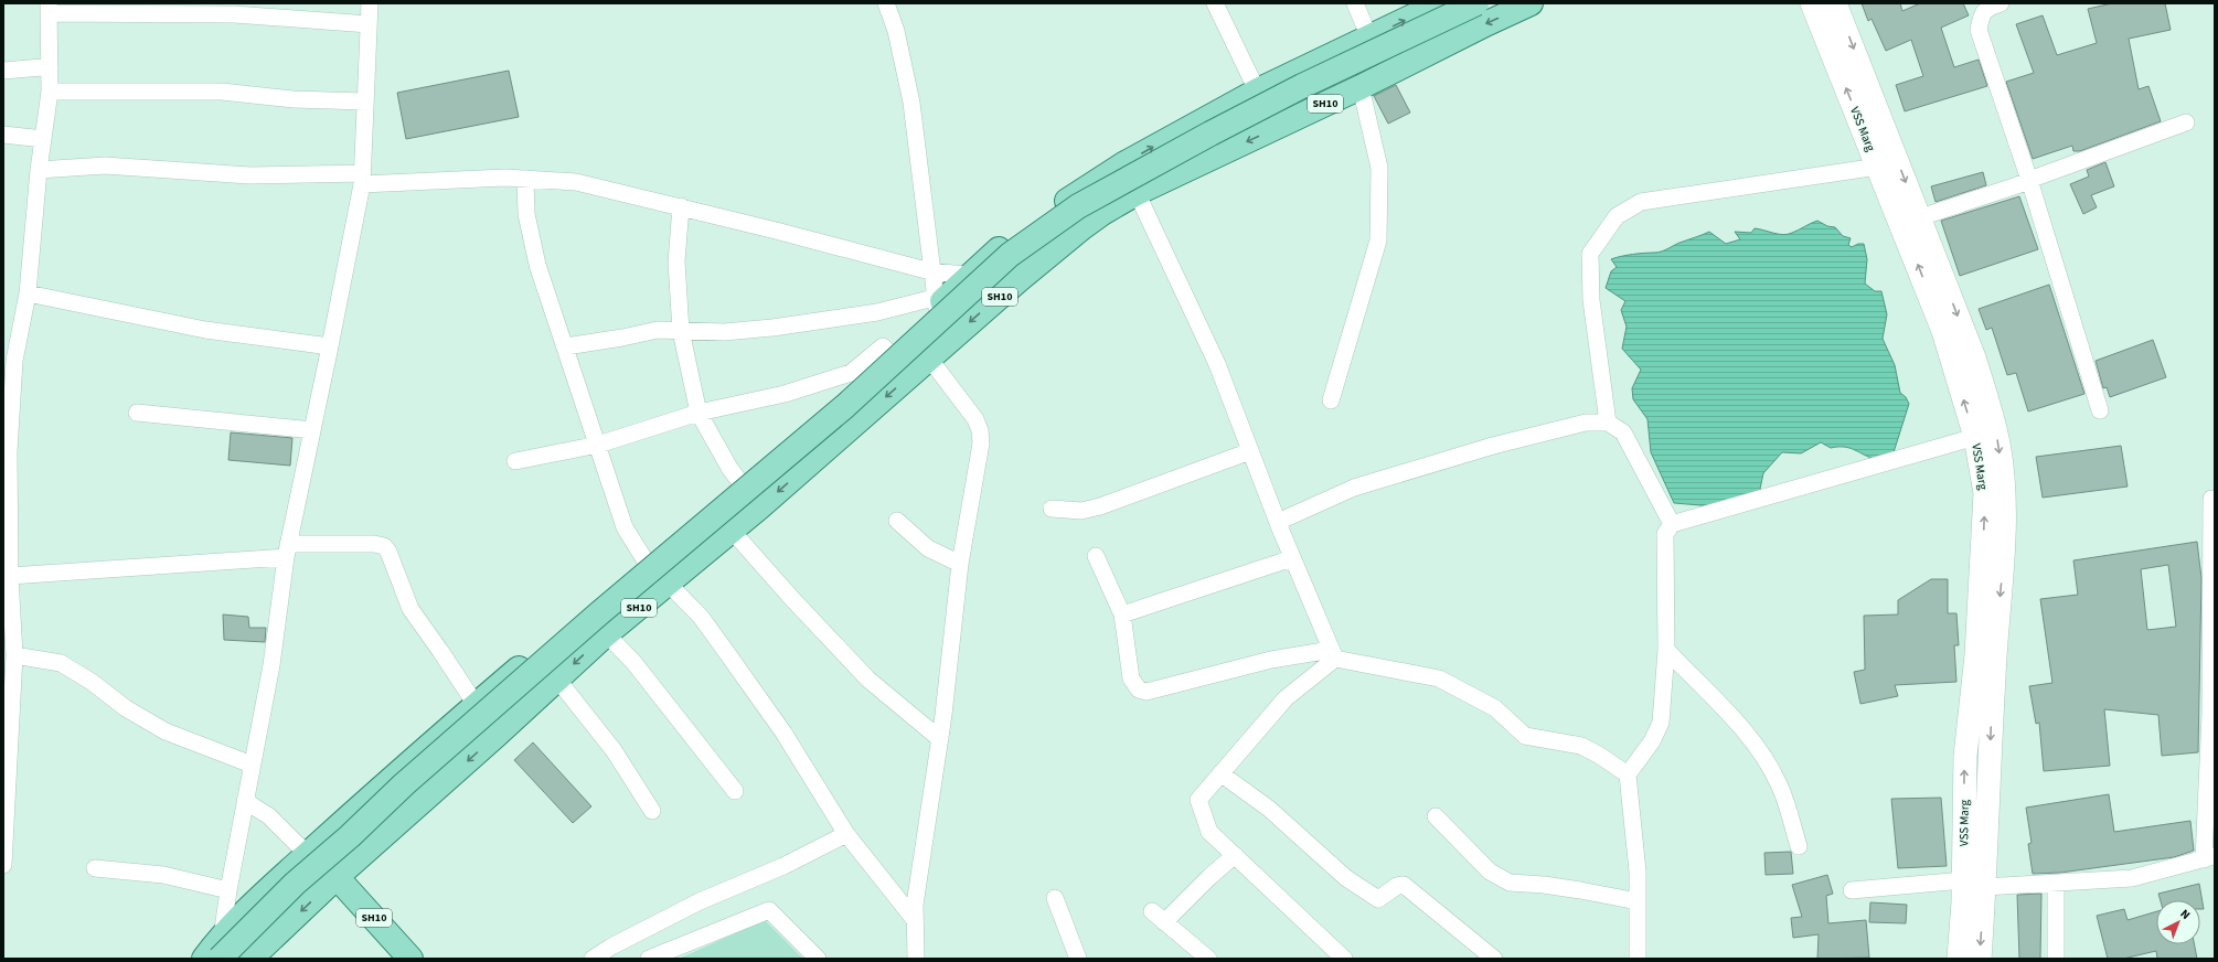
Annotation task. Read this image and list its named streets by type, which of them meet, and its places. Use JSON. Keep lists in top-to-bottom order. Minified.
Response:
{"streets":{"main road":["SH10","VSS Marg"]},"north":"top right"}
